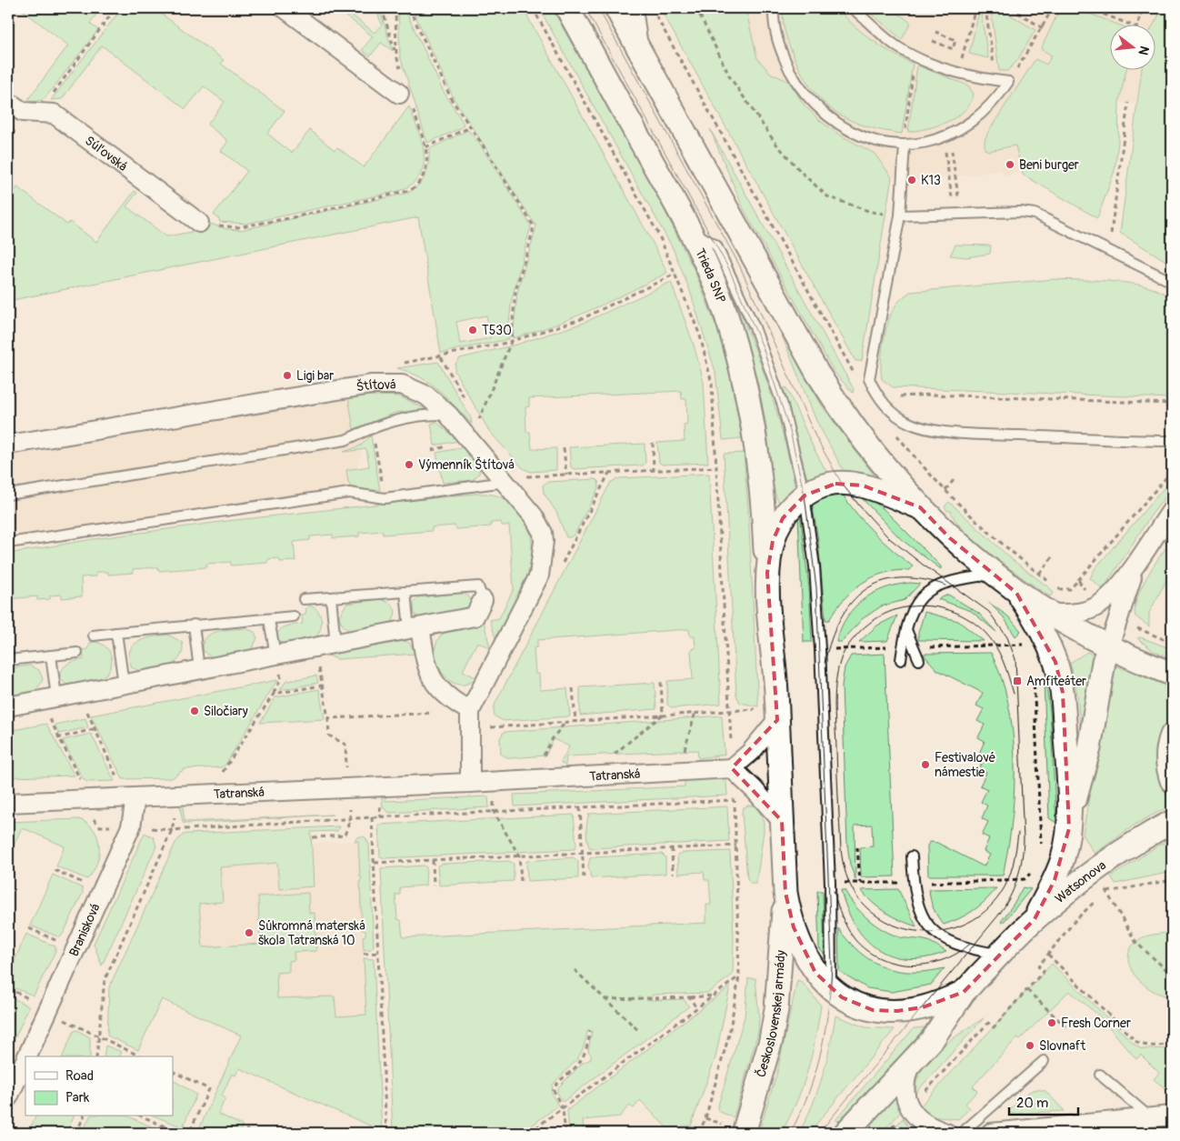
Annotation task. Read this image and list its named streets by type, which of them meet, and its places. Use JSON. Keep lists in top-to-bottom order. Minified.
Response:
{"streets":{"street":["Súľovská","Trieda SNP","Štítová","Tatranská","Watsonova","Branisková","Československej armády"]},"crossings":[["Tatranská","Branisková"]],"places":{"other":["Beni burger","K13","T530","Ligi bar","Výmenník Štítová","Siločiary","Festivalové námestie","Súkromná materská škola Tatranská 10","Fresh Corner","Slovnaft"],"transit":["Amfiteáter"]},"legend":["Road","Park"],"scale_bar":"20 m","north":"right"}
